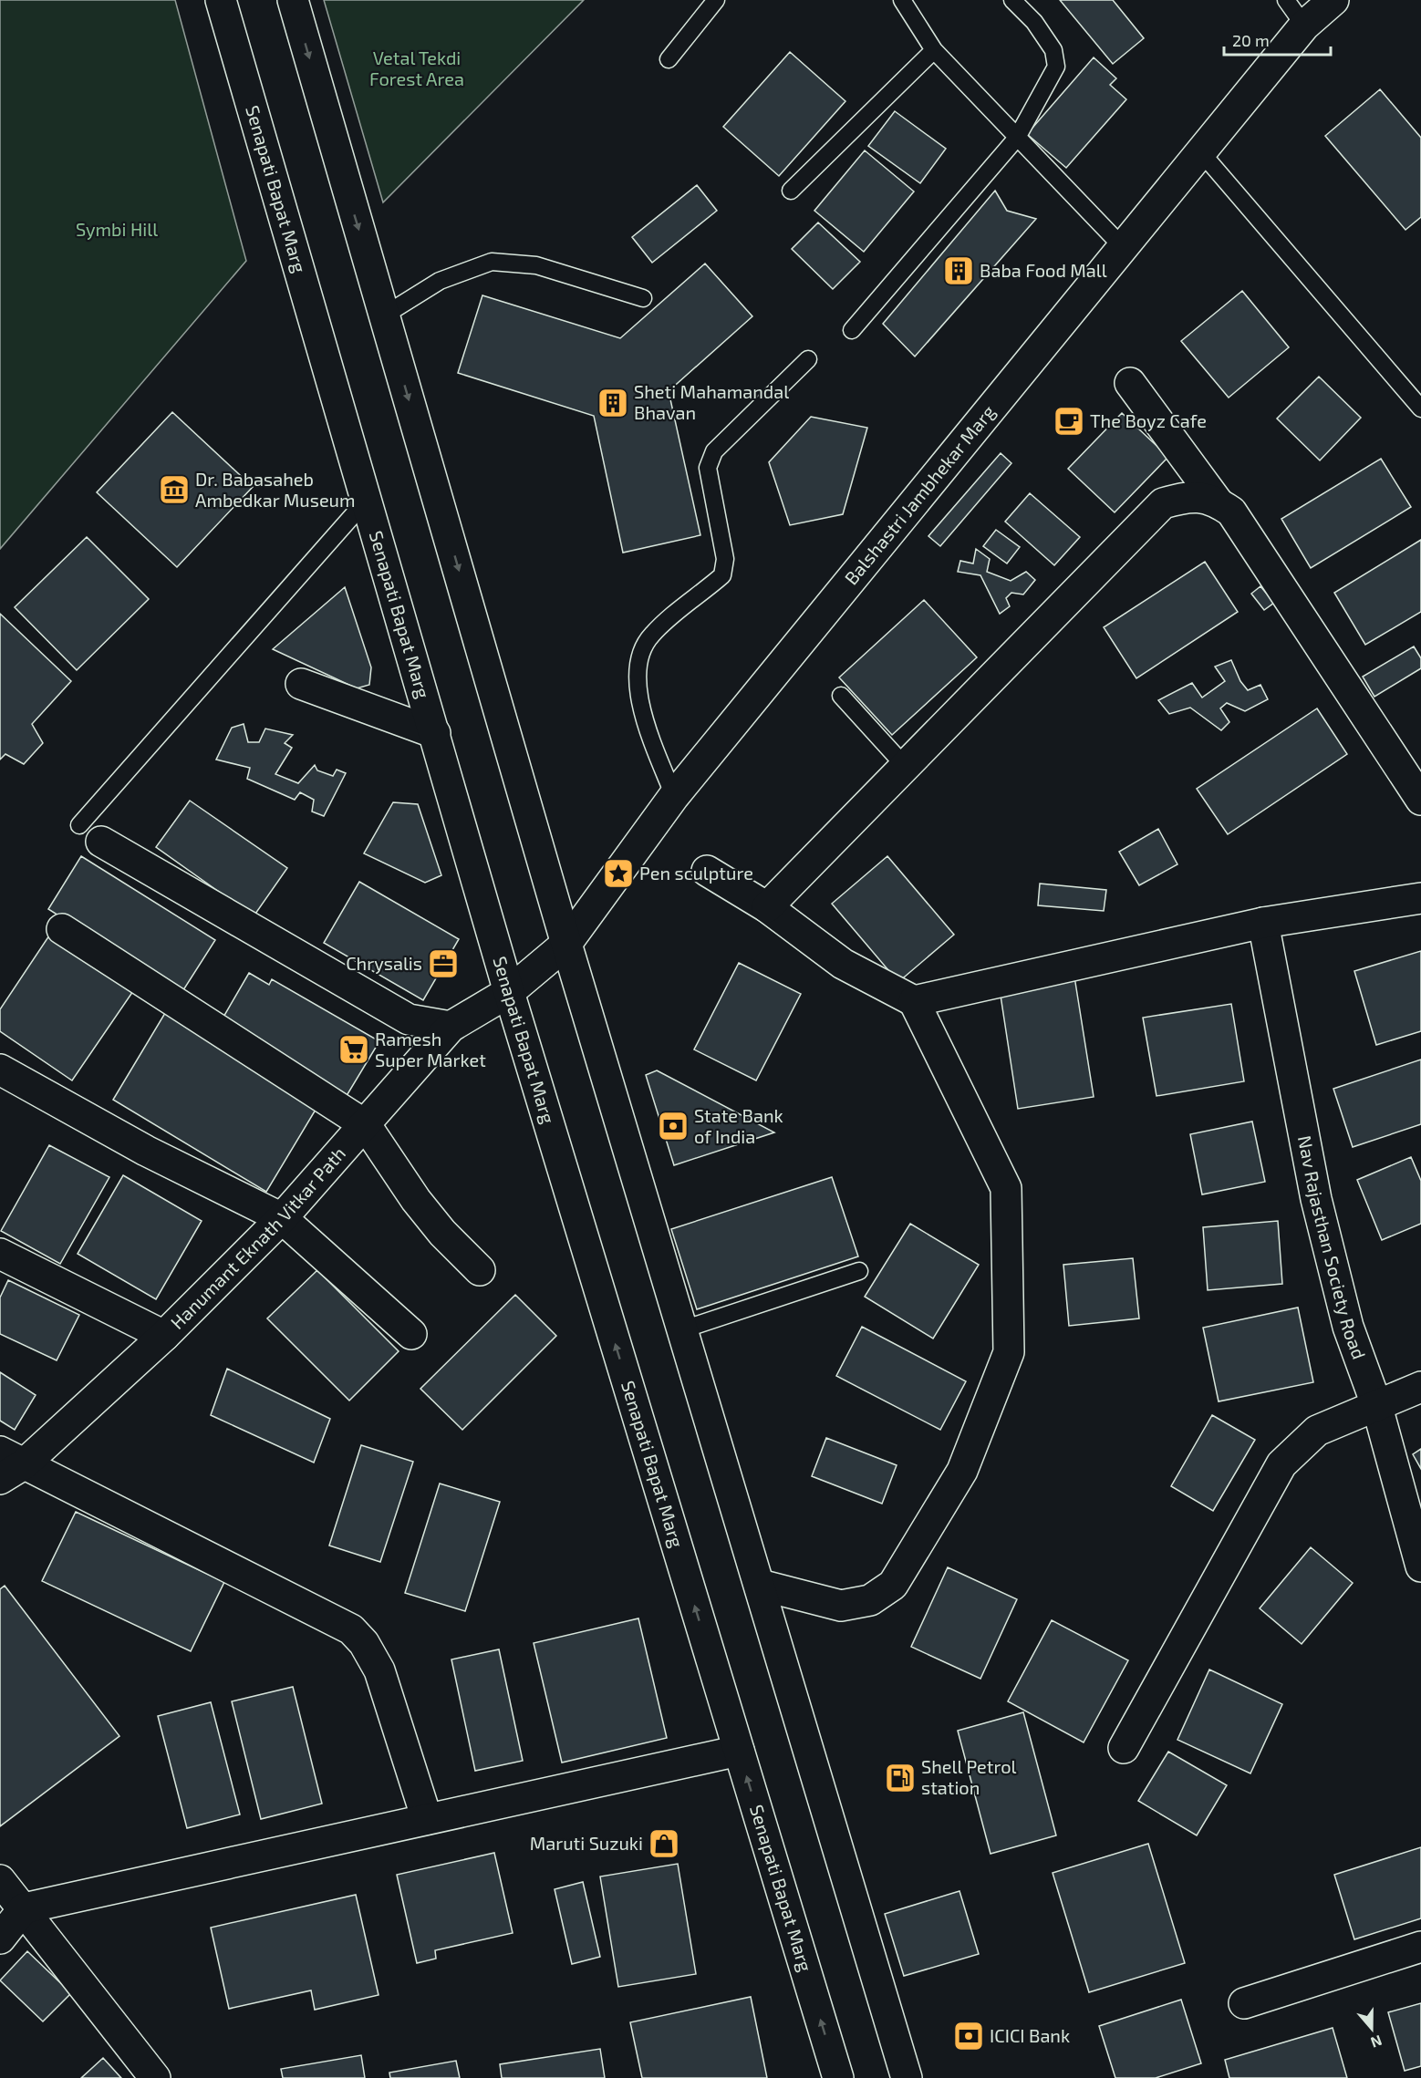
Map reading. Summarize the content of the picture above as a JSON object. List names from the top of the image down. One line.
{"streets":{"street":["Senapati Bapat Marg","Balshastri Jambhekar Marg","Hanumant Eknath Vitkar Path","Nav Rajasthan Society Road"]},"crossings":[["Senapati Bapat Marg","Balshastri Jambhekar Marg"],["Senapati Bapat Marg","Hanumant Eknath Vitkar Path"],["Balshastri Jambhekar Marg","Hanumant Eknath Vitkar Path"]],"parks":["Vetal Tekdi Forest Area","Symbi Hill"],"places":{"building":["Baba Food Mall","Sheti Mahamandal Bhavan"],"cafe":["The Boyz Cafe"],"museum":["Dr. Babasaheb Ambedkar Museum"],"place":["Pen sculpture"],"office":["Chrysalis"],"supermarket":["Ramesh Super Market"],"bank":["State Bank of India","ICICI Bank"],"fuel station":["Shell Petrol station"],"shop":["Maruti Suzuki"]},"scale_bar":"20 m","north":"bottom"}
